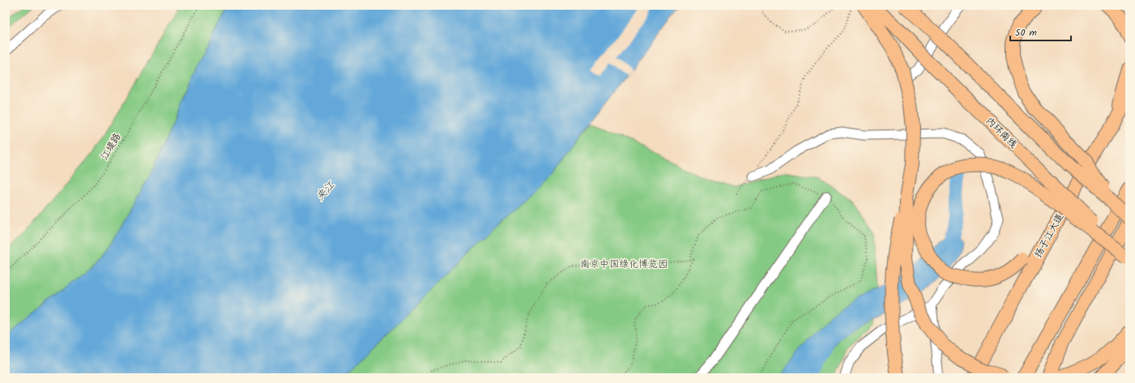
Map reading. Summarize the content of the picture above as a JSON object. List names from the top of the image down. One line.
{"streets":{"highway":["内环南线","扬子江大道"],"path":["江堤路"]},"water":["夹江"],"parks":["南京中国绿化博览园"],"scale_bar":"50 m"}
